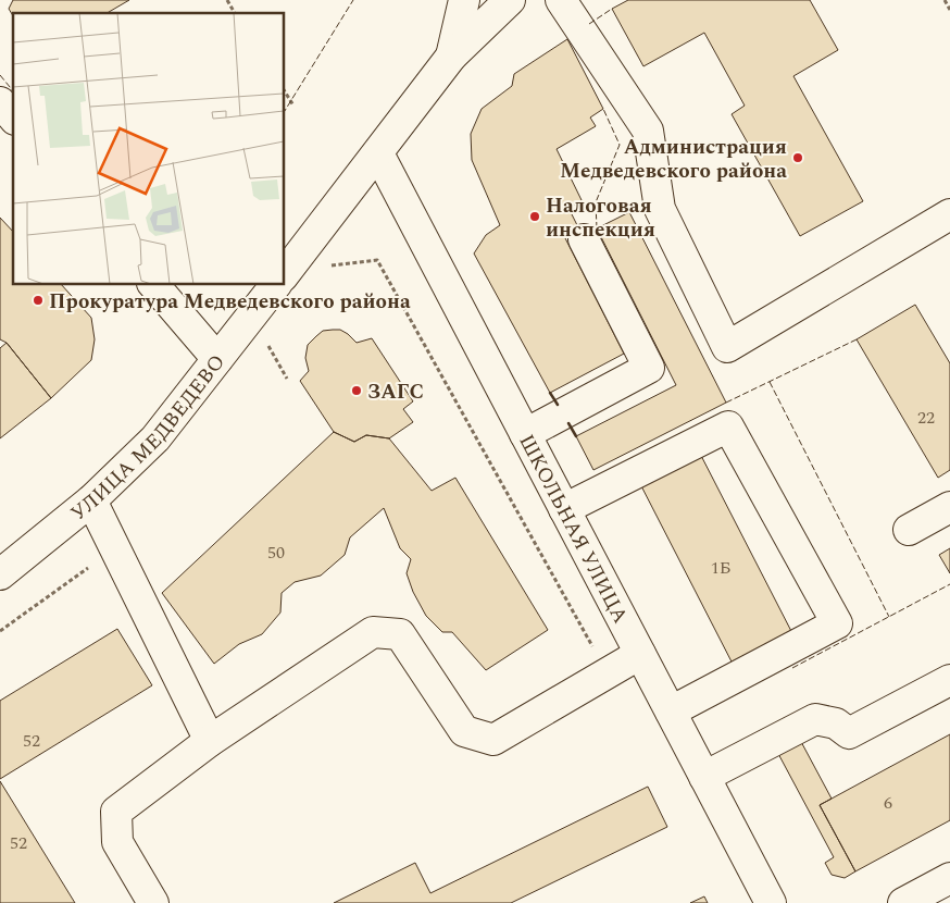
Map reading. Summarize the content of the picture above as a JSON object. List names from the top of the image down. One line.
{"streets":{"street":["УЛИЦА МЕДВЕДЕВО","ШКОЛЬНАЯ УЛИЦА"]},"places":["Администрация Медведевского района","Налоговая инспекция","Прокуратура Медведевского района","ЗАГС"],"house_numbers":["22","50","1Б","52","6","52"]}
